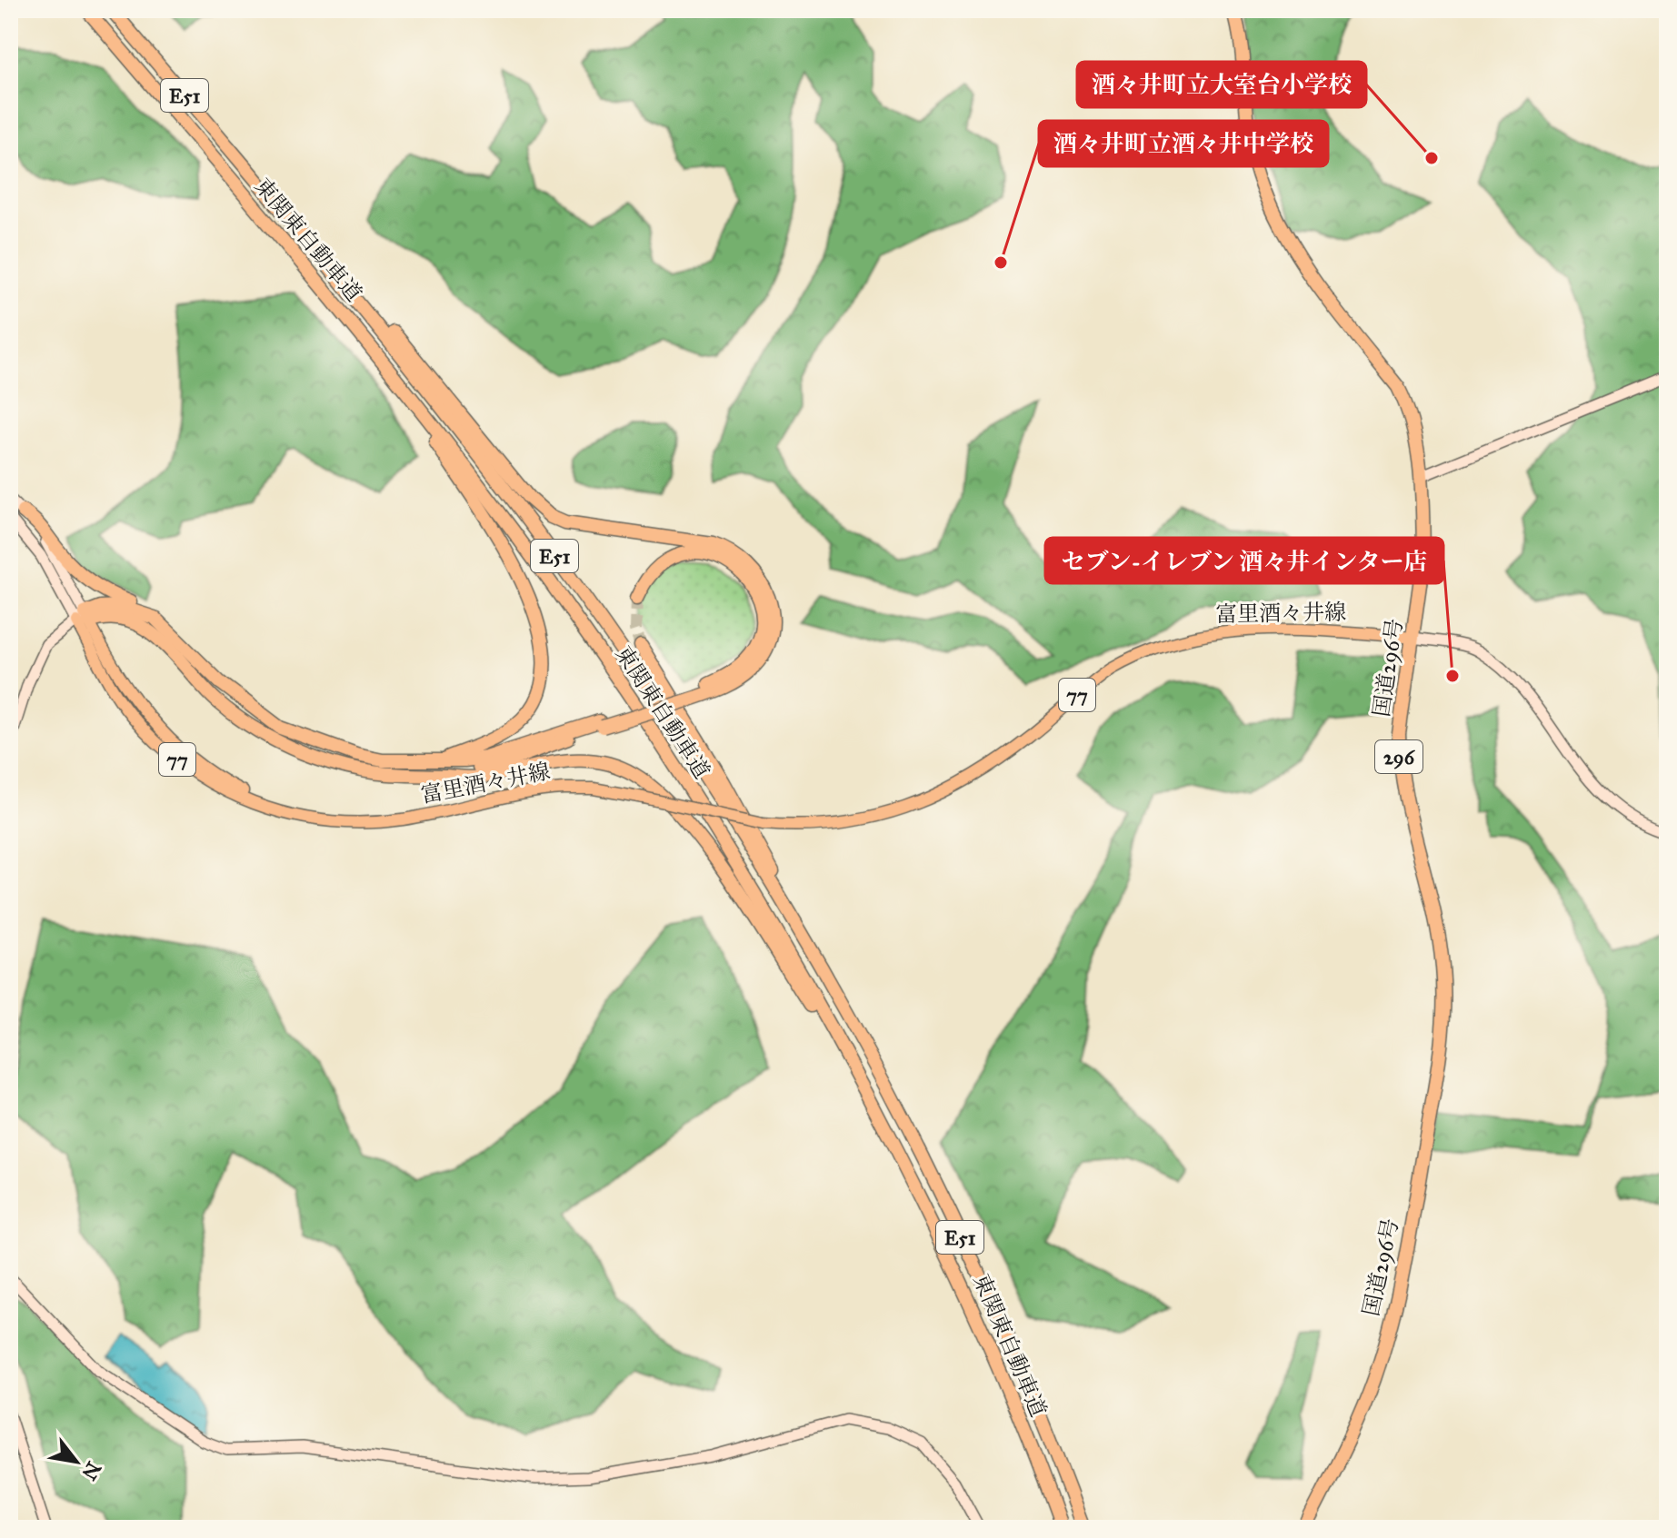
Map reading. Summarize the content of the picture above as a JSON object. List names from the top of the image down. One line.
{"streets":{"highway":["E51","東関東自動車道","国道296号","296"],"main road":["富里酒々井線","77"]},"crossings":[["富里酒々井線","国道296号"]],"places":["酒々井町立大室台小学校","酒々井町立酒々井中学校","セブン-イレブン 酒々井インター店"],"north":"bottom right"}
